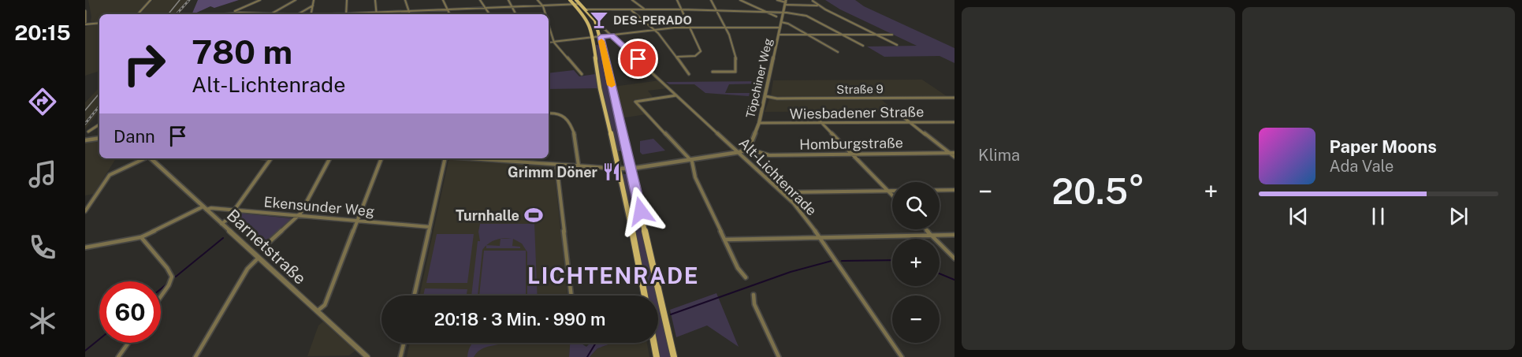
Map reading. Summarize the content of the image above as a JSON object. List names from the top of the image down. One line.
{"streets":{"street":["Töpchiner Weg","Straße 9","Wiesbadener Straße","Homburgstraße","Alt-Lichtenrade","Ekensunder Weg","Barnetstraße"]},"crossings":[["Töpchiner Weg","Straße 9"],["Töpchiner Weg","Wiesbadener Straße"],["Töpchiner Weg","Homburgstraße"],["Ekensunder Weg","Barnetstraße"]],"districts":["LICHTENRADE"],"places":{"bar":["DES-PERADO"],"restaurant":["Grimm Döner"],"sports":["Turnhalle"]},"page":{"tabs":"20:15","tile":"Klima","turn":["780 m","Alt-Lichtenrade"],"then":"Dann","song":["Paper Moons","Ada Vale"],"heat":["−","20.5°","+"],"map_buttons":["+","−"],"limit":"60","trip":"20:18 · 3 Min. · 990 m"}}
